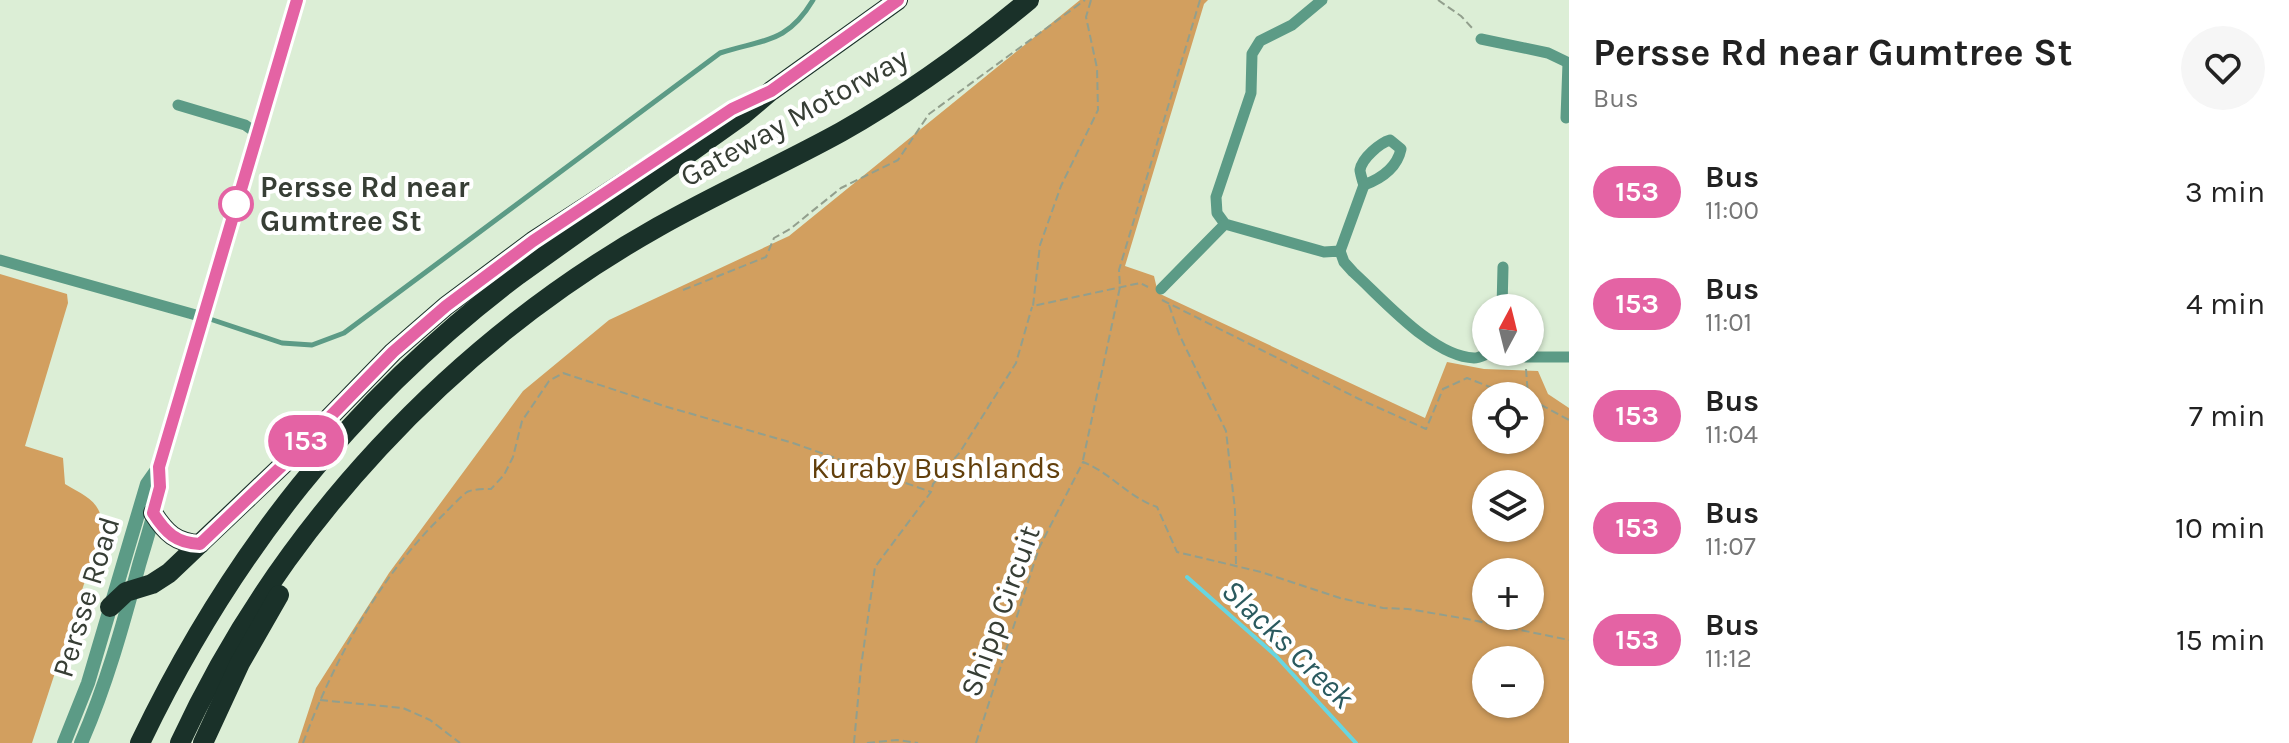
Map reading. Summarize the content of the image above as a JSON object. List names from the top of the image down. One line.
{"streets":{"highway":["Gateway Motorway"],"street":["Persse Road"],"path":["Shipp Circuit"]},"water":["Slacks Creek"],"parks":["Kuraby Bushlands"],"places":["Persse Rd near Gumtree St"],"lines":["bus line 153"],"north":"top","page":{"on_map":"153","heading":["Persse Rd near Gumtree St","Bus"],"list":[{"mark":"153","name":"Bus","note":"11:00","value":"3 min"},{"mark":"153","name":"Bus","note":"11:01","value":"4 min"},{"mark":"153","name":"Bus","note":"11:04","value":"7 min"},{"mark":"153","name":"Bus","note":"11:07","value":"10 min"},{"mark":"153","name":"Bus","note":"11:12","value":"15 min"}],"map_buttons":["+","−"]}}
